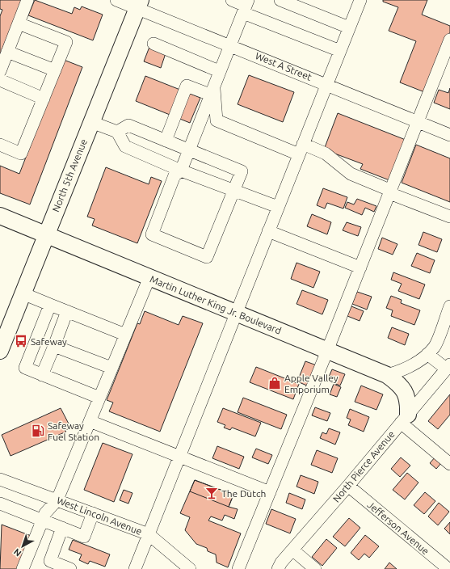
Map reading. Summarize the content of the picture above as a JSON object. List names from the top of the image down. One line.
{"streets":{"main road":["North 5th Avenue","Martin Luther King Jr. Boulevard"],"street":["West A Street","North Pierce Avenue","West Lincoln Avenue","Jefferson Avenue"]},"crossings":[["West A Street","North 5th Avenue"],["North 5th Avenue","Martin Luther King Jr. Boulevard"],["Martin Luther King Jr. Boulevard","North Pierce Avenue"],["North Pierce Avenue","Jefferson Avenue"]],"places":{"bus stop":["Safeway"],"shop":["Apple Valley Emporium"],"fuel station":["Safeway Fuel Station"],"bar":["The Dutch"]},"north":"bottom left"}
